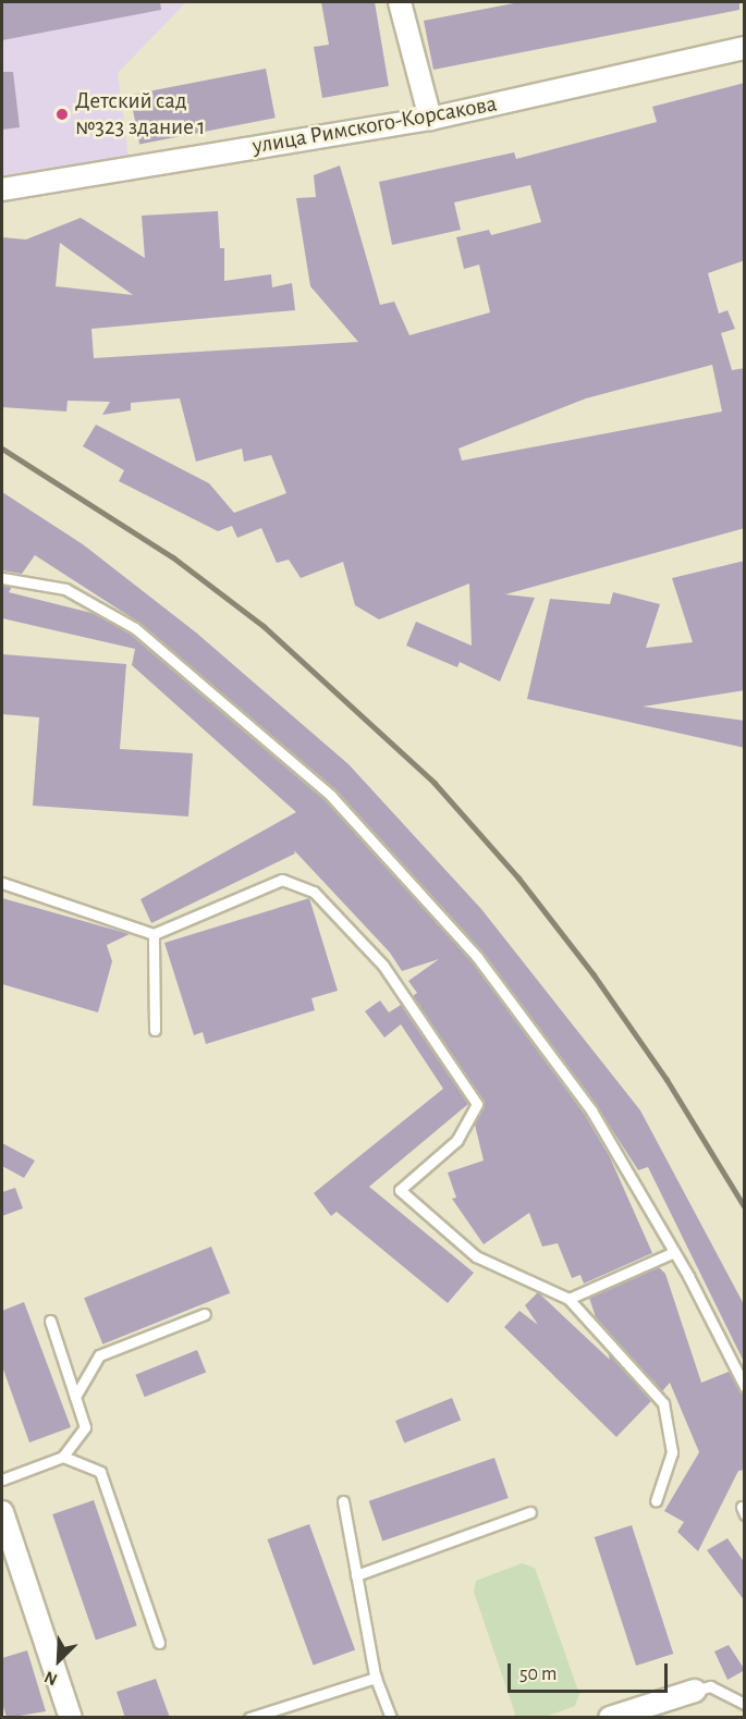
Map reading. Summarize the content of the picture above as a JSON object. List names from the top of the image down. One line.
{"streets":{"street":["улица Римского-Корсакова"]},"places":["Детский сад №323 здание 1"],"scale_bar":"50 m","north":"bottom left"}
